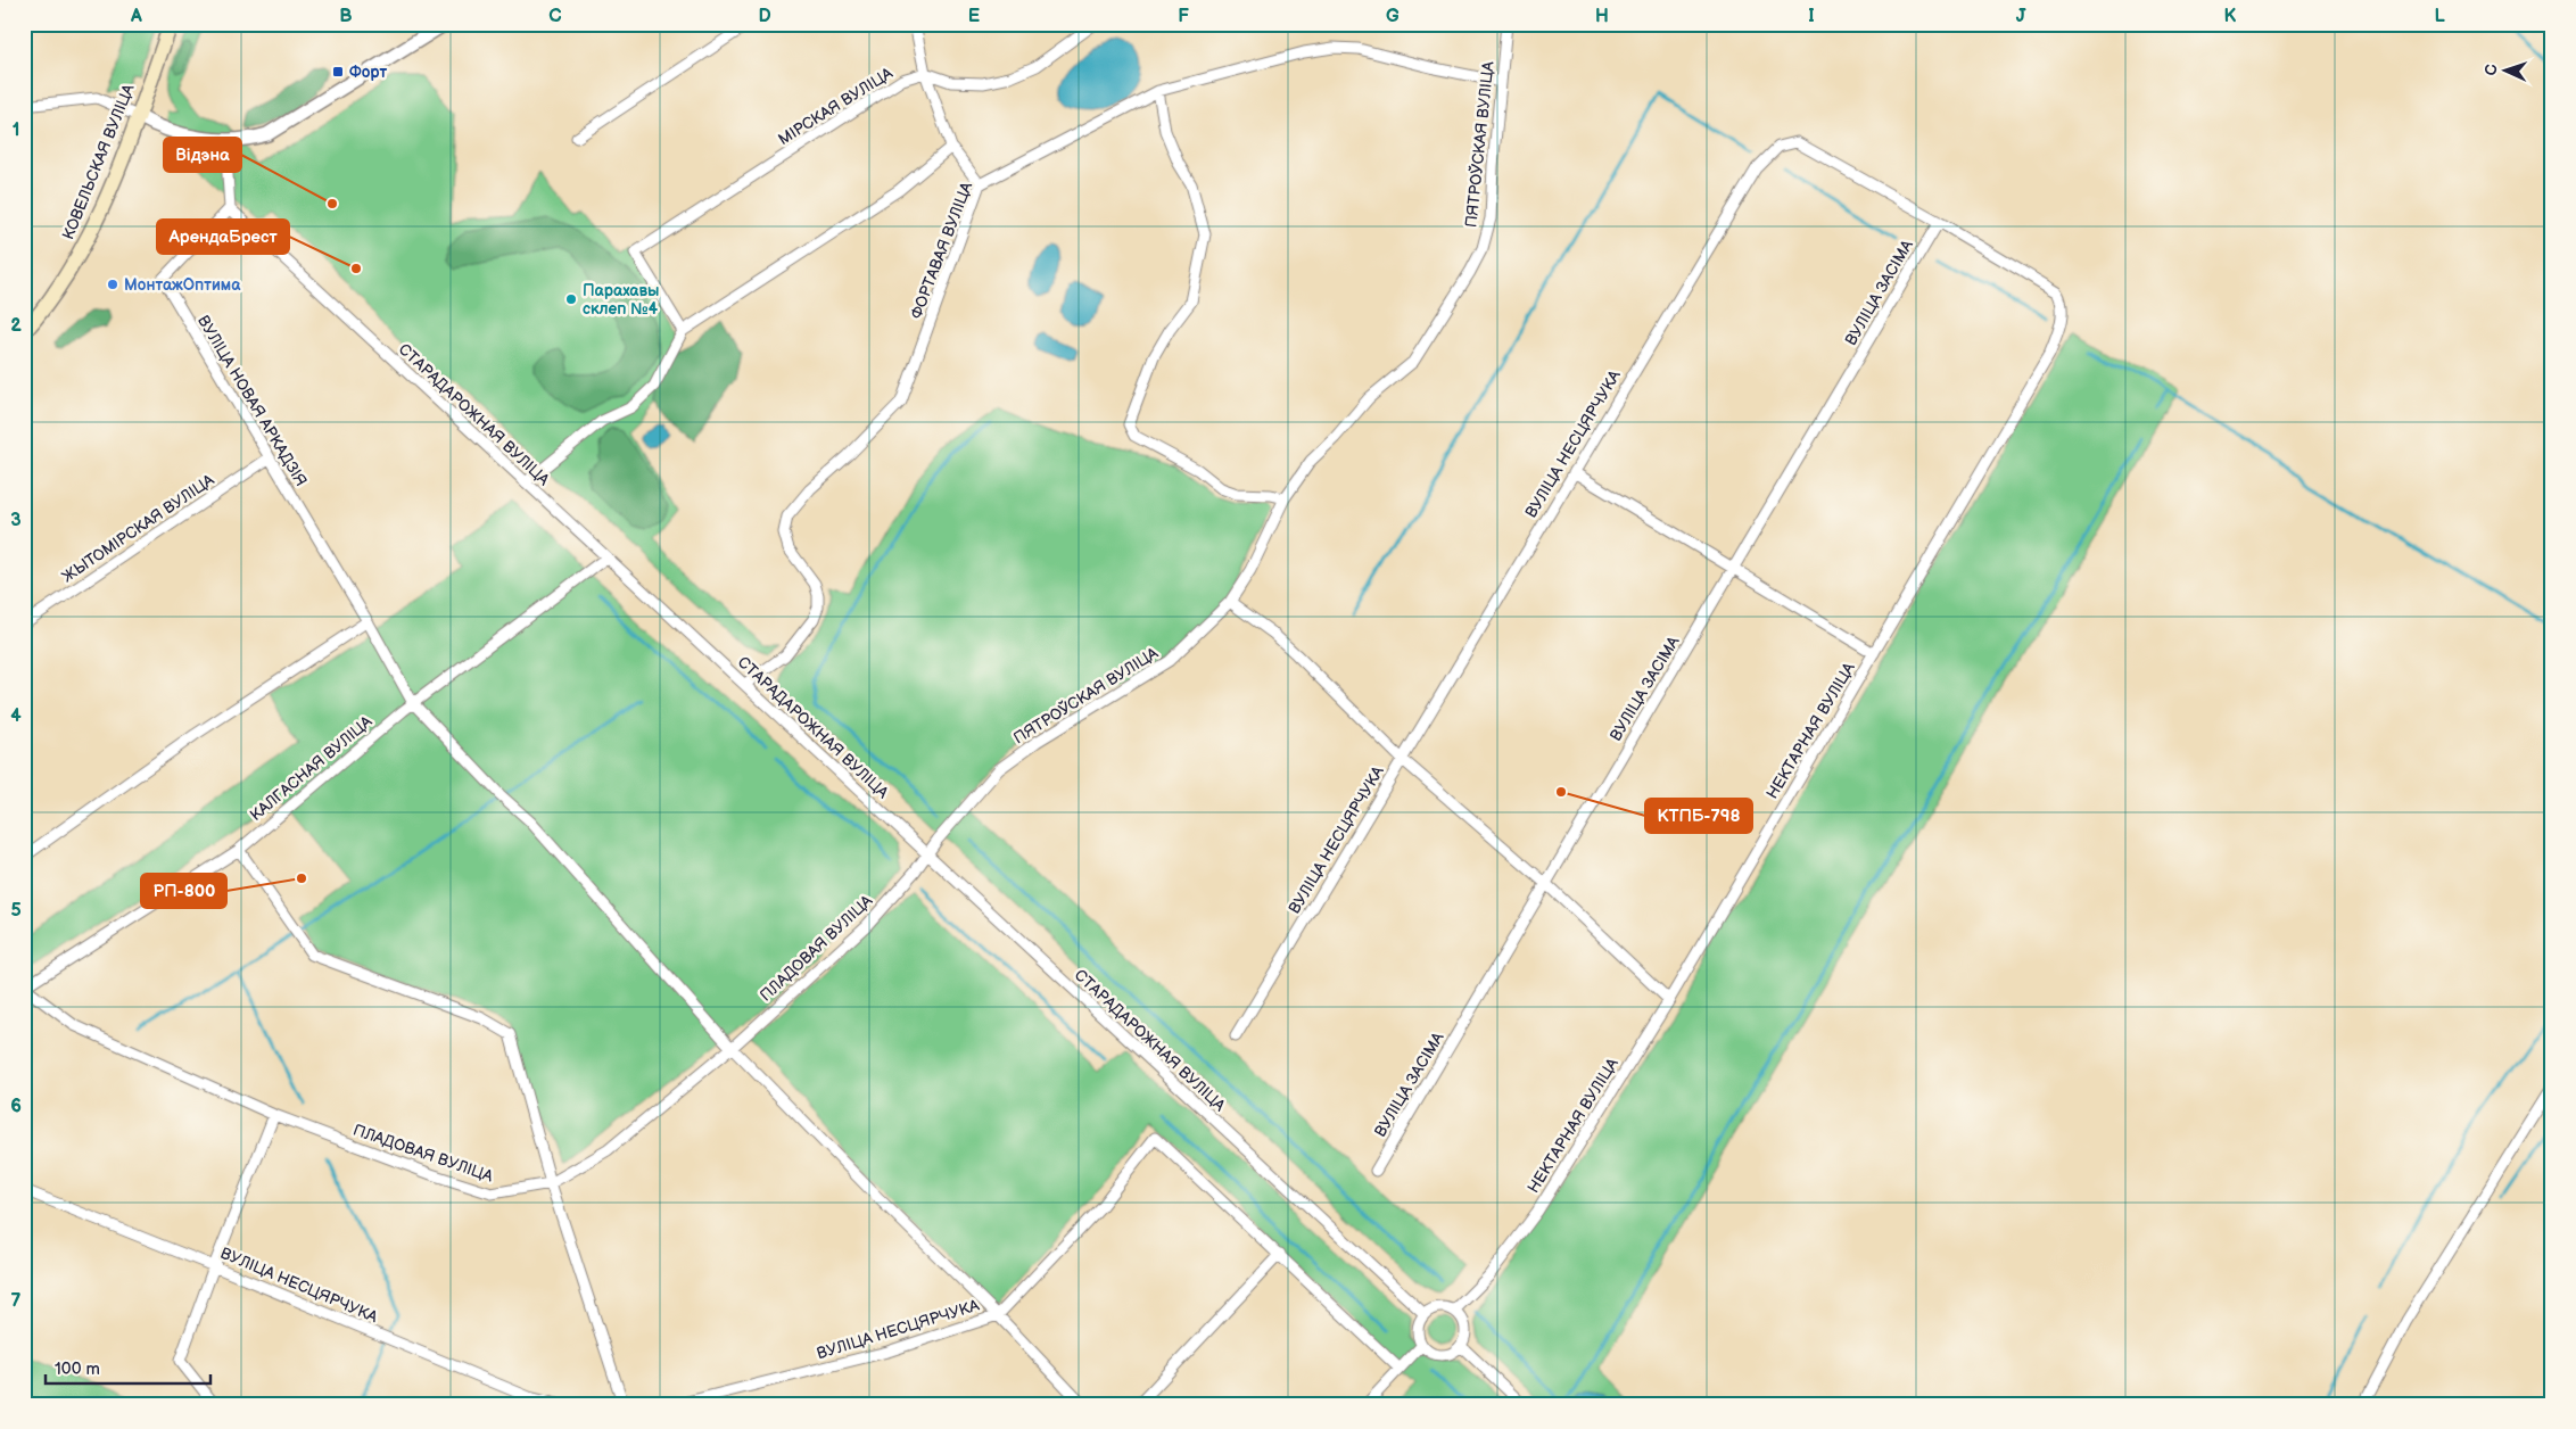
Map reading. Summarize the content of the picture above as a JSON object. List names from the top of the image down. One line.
{"streets":{"main road":["КОВЕЛЬСКАЯ ВУЛІЦА"],"street":["МІРСКАЯ ВУЛІЦА","ПЯТРОЎСКАЯ ВУЛІЦА","ФОРТАВАЯ ВУЛІЦА","ВУЛІЦА ЗАСІМА","ВУЛІЦА НОВАЯ АРКАДЗІЯ","СТАРАДАРОЖНАЯ ВУЛІЦА","ВУЛІЦА НЕСЦЯРЧУКА","ЖЫТОМІРСКАЯ ВУЛІЦА","НЕКТАРНАЯ ВУЛІЦА","КАЛГАСНАЯ ВУЛІЦА","ПЛАДОВАЯ ВУЛІЦА"]},"crossings":[["ПЯТРОЎСКАЯ ВУЛІЦА","ФОРТАВАЯ ВУЛІЦА"],["ПЯТРОЎСКАЯ ВУЛІЦА","СТАРАДАРОЖНАЯ ВУЛІЦА"],["ПЯТРОЎСКАЯ ВУЛІЦА","ПЛАДОВАЯ ВУЛІЦА"],["ФОРТАВАЯ ВУЛІЦА","СТАРАДАРОЖНАЯ ВУЛІЦА"],["ВУЛІЦА ЗАСІМА","ВУЛІЦА НЕСЦЯРЧУКА"],["ВУЛІЦА НОВАЯ АРКАДЗІЯ","СТАРАДАРОЖНАЯ ВУЛІЦА"],["ВУЛІЦА НОВАЯ АРКАДЗІЯ","ВУЛІЦА НЕСЦЯРЧУКА"],["ВУЛІЦА НОВАЯ АРКАДЗІЯ","ЖЫТОМІРСКАЯ ВУЛІЦА"],["ВУЛІЦА НОВАЯ АРКАДЗІЯ","КАЛГАСНАЯ ВУЛІЦА"],["ВУЛІЦА НОВАЯ АРКАДЗІЯ","ПЛАДОВАЯ ВУЛІЦА"],["СТАРАДАРОЖНАЯ ВУЛІЦА","НЕКТАРНАЯ ВУЛІЦА"],["СТАРАДАРОЖНАЯ ВУЛІЦА","КАЛГАСНАЯ ВУЛІЦА"],["СТАРАДАРОЖНАЯ ВУЛІЦА","ПЛАДОВАЯ ВУЛІЦА"],["ВУЛІЦА НЕСЦЯРЧУКА","НЕКТАРНАЯ ВУЛІЦА"],["КАЛГАСНАЯ ВУЛІЦА","ПЛАДОВАЯ ВУЛІЦА"]],"places":{"transit":["Форт"],"other":["Відэна","АрендаБрест","МонтажОптима","Парахавы склеп №4","КТПБ-798","РП-800"]},"scale_bar":"100 m","north":"left","grid":{"columns":["A","B","C","D","E","F","G","H","I","J","K","L"],"rows":["1","2","3","4","5","6","7"]}}
